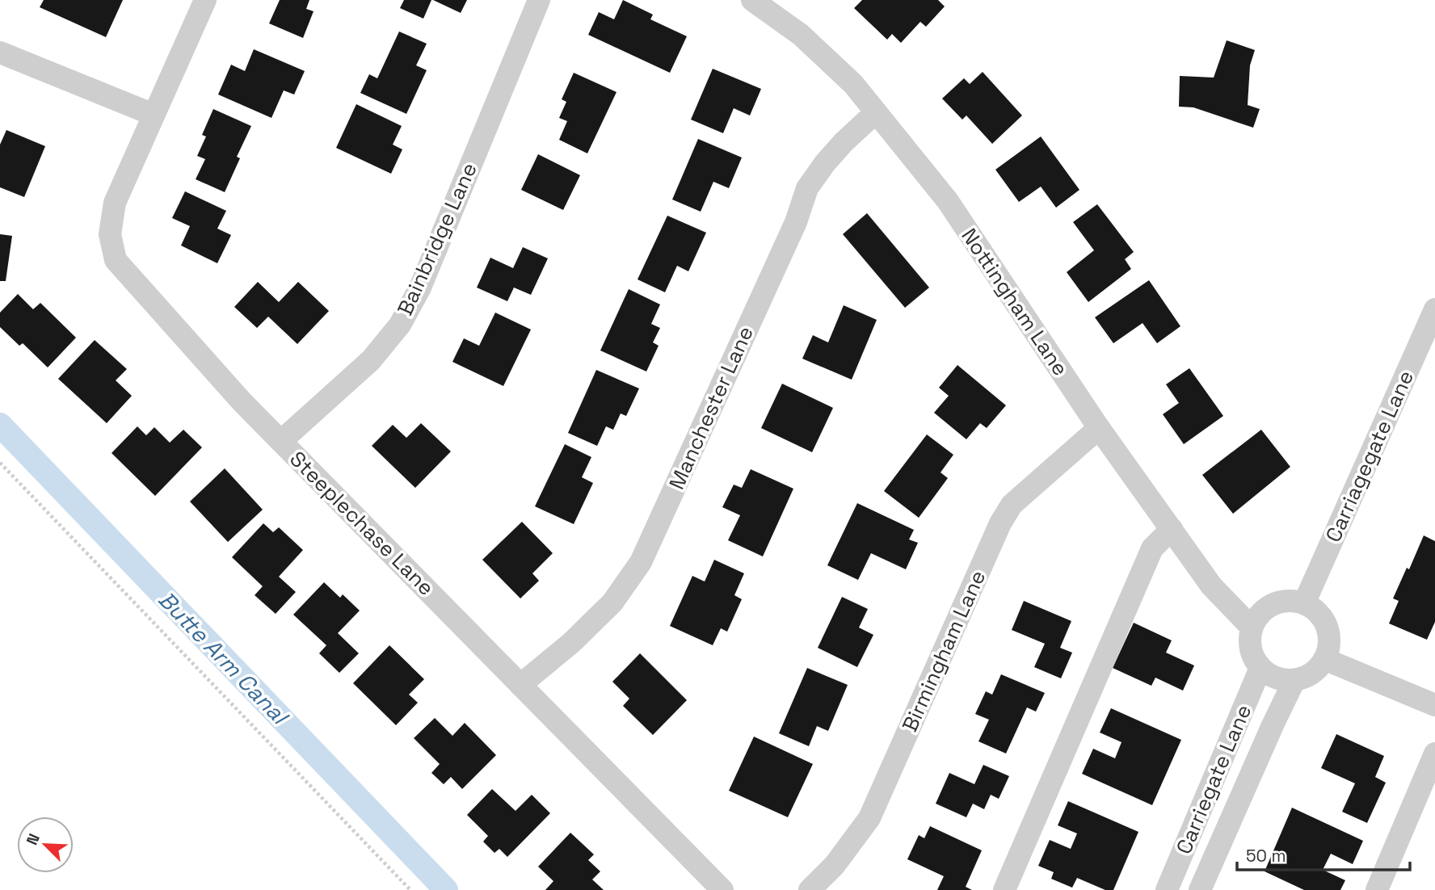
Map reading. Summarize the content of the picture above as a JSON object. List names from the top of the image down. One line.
{"streets":{"street":["Bainbridge Lane","Nottingham Lane","Manchester Lane","Carriagegate Lane","Steeplechase Lane","Birmingham Lane","Carriegate Lane"]},"crossings":[["Bainbridge Lane","Steeplechase Lane"],["Nottingham Lane","Manchester Lane"],["Nottingham Lane","Carriagegate Lane"],["Nottingham Lane","Birmingham Lane"],["Nottingham Lane","Carriegate Lane"],["Manchester Lane","Steeplechase Lane"],["Carriagegate Lane","Carriegate Lane"]],"water":["Butte Arm Canal"],"scale_bar":"50 m","north":"top left"}
